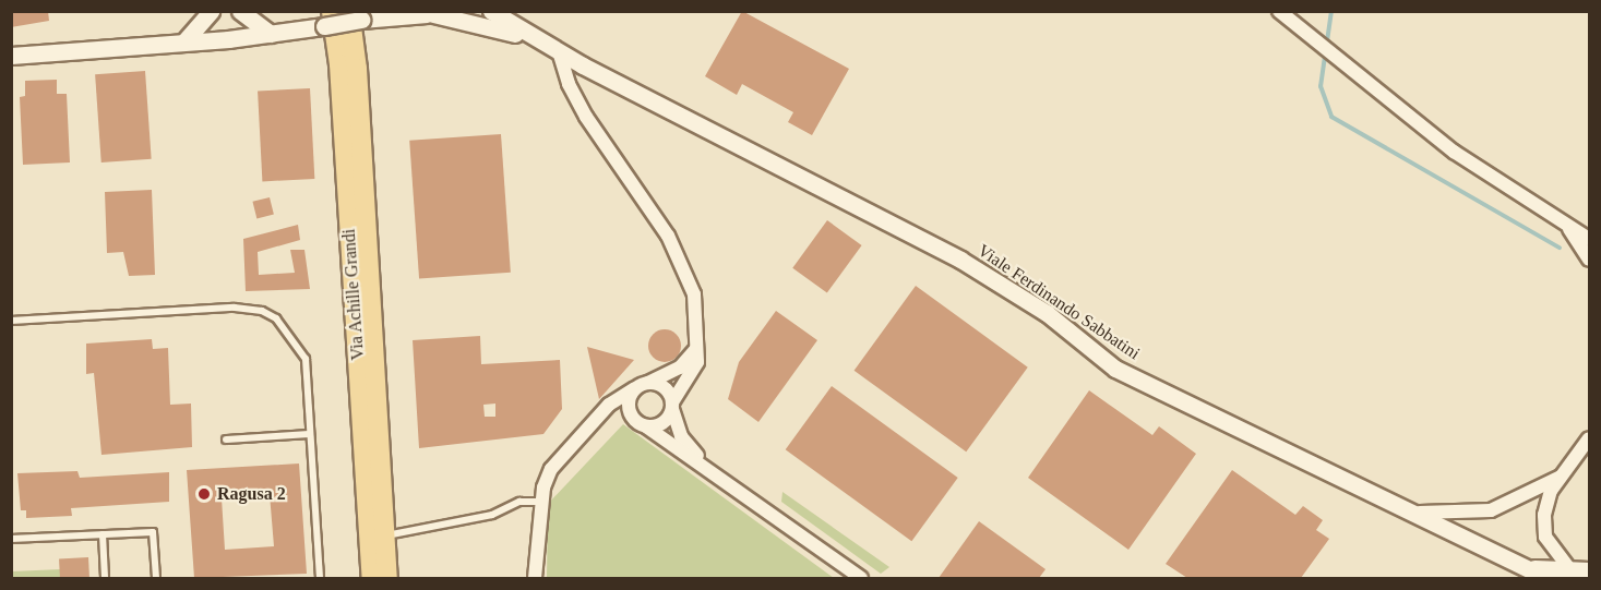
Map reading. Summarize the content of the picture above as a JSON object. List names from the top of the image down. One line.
{"streets":{"main road":["Via Achille Grandi"],"street":["Viale Ferdinando Sabbatini"]},"places":["Ragusa 2"]}
